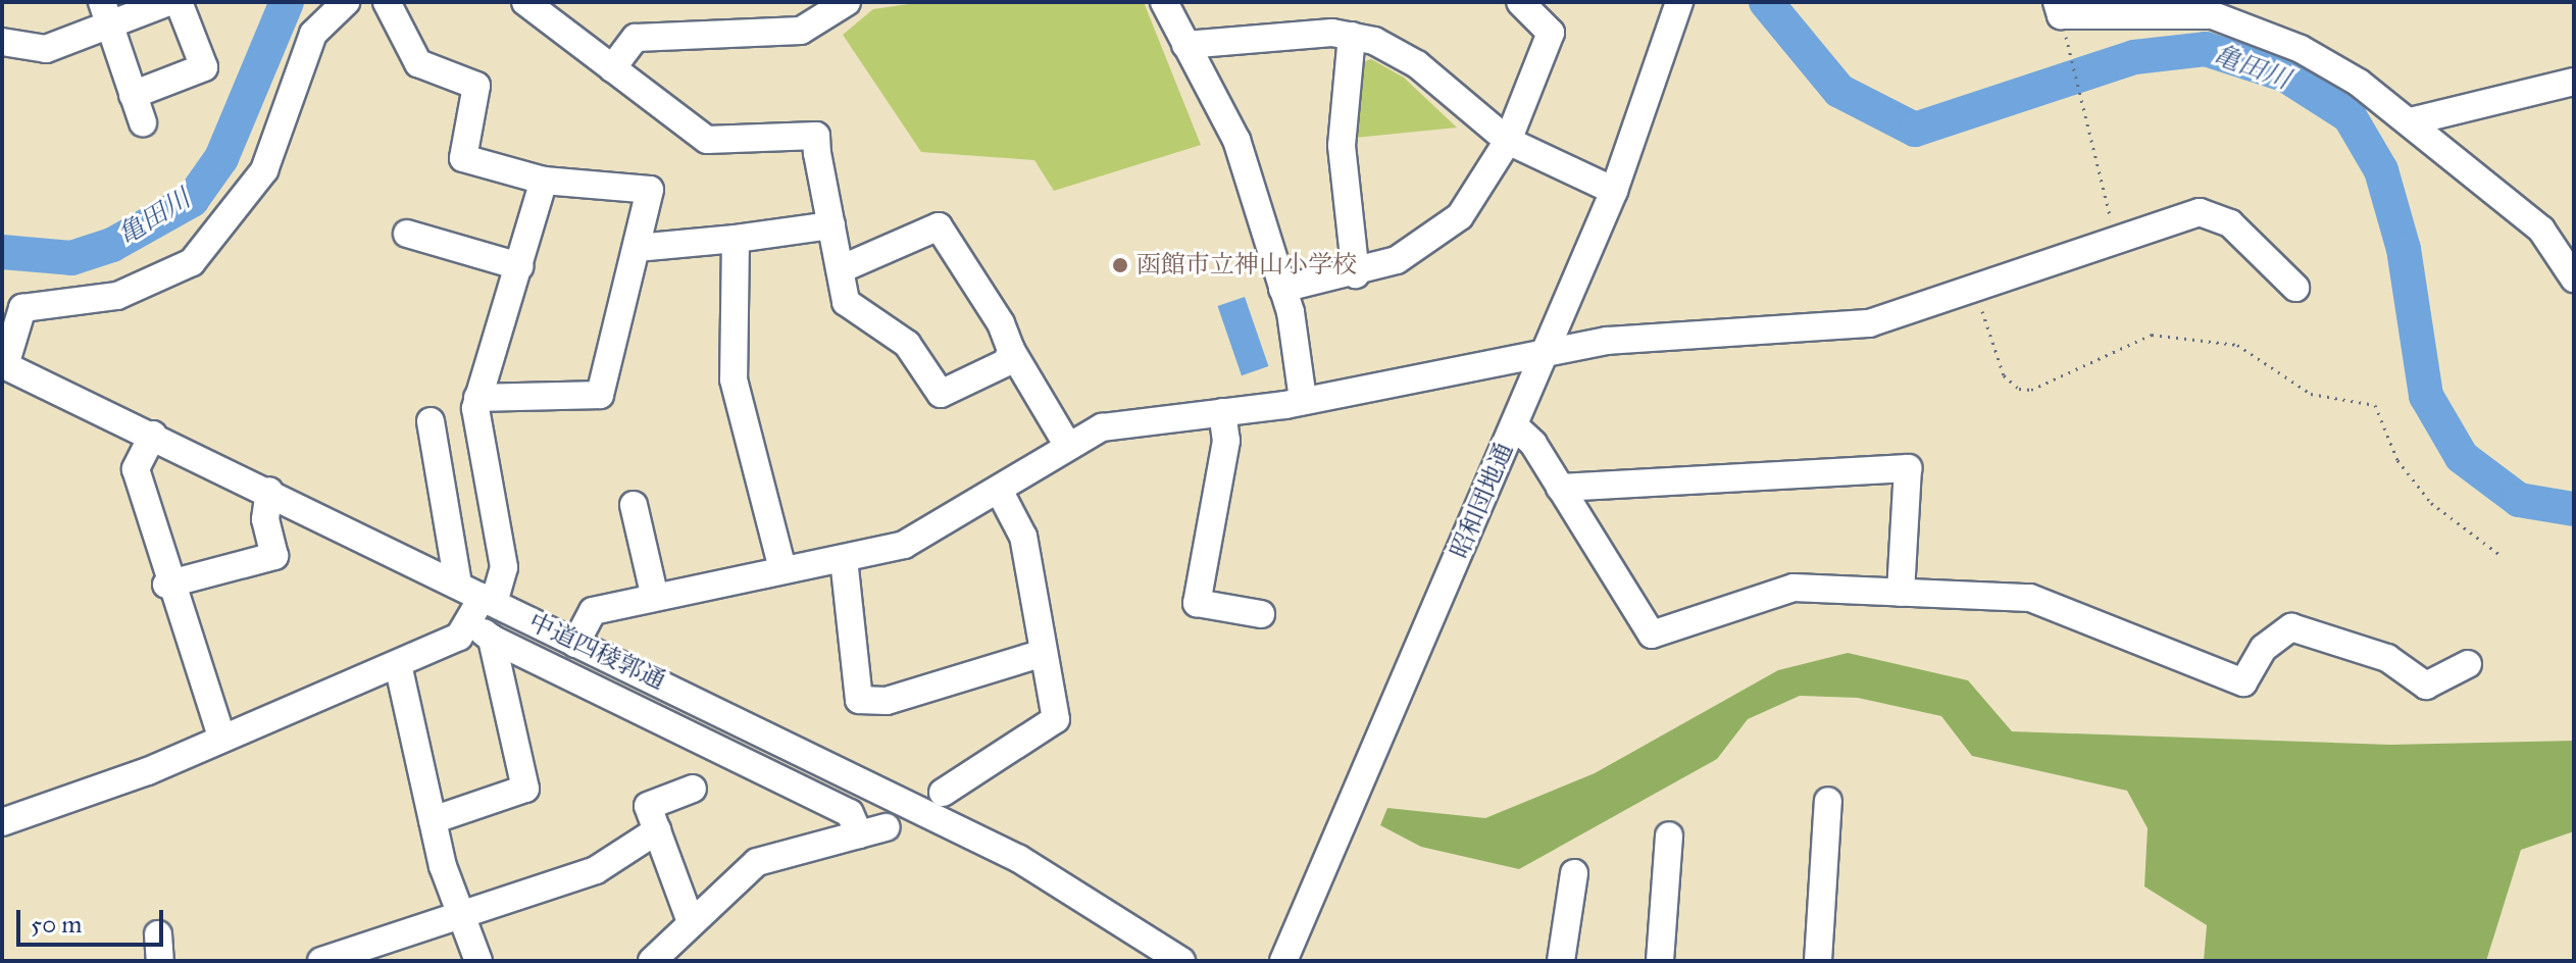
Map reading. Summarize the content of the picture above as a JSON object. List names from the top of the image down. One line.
{"streets":{"street":["昭和団地通","中道四稜郭通"]},"water":["亀田川"],"places":["函館市立神山小学校"],"scale_bar":"50 m"}
